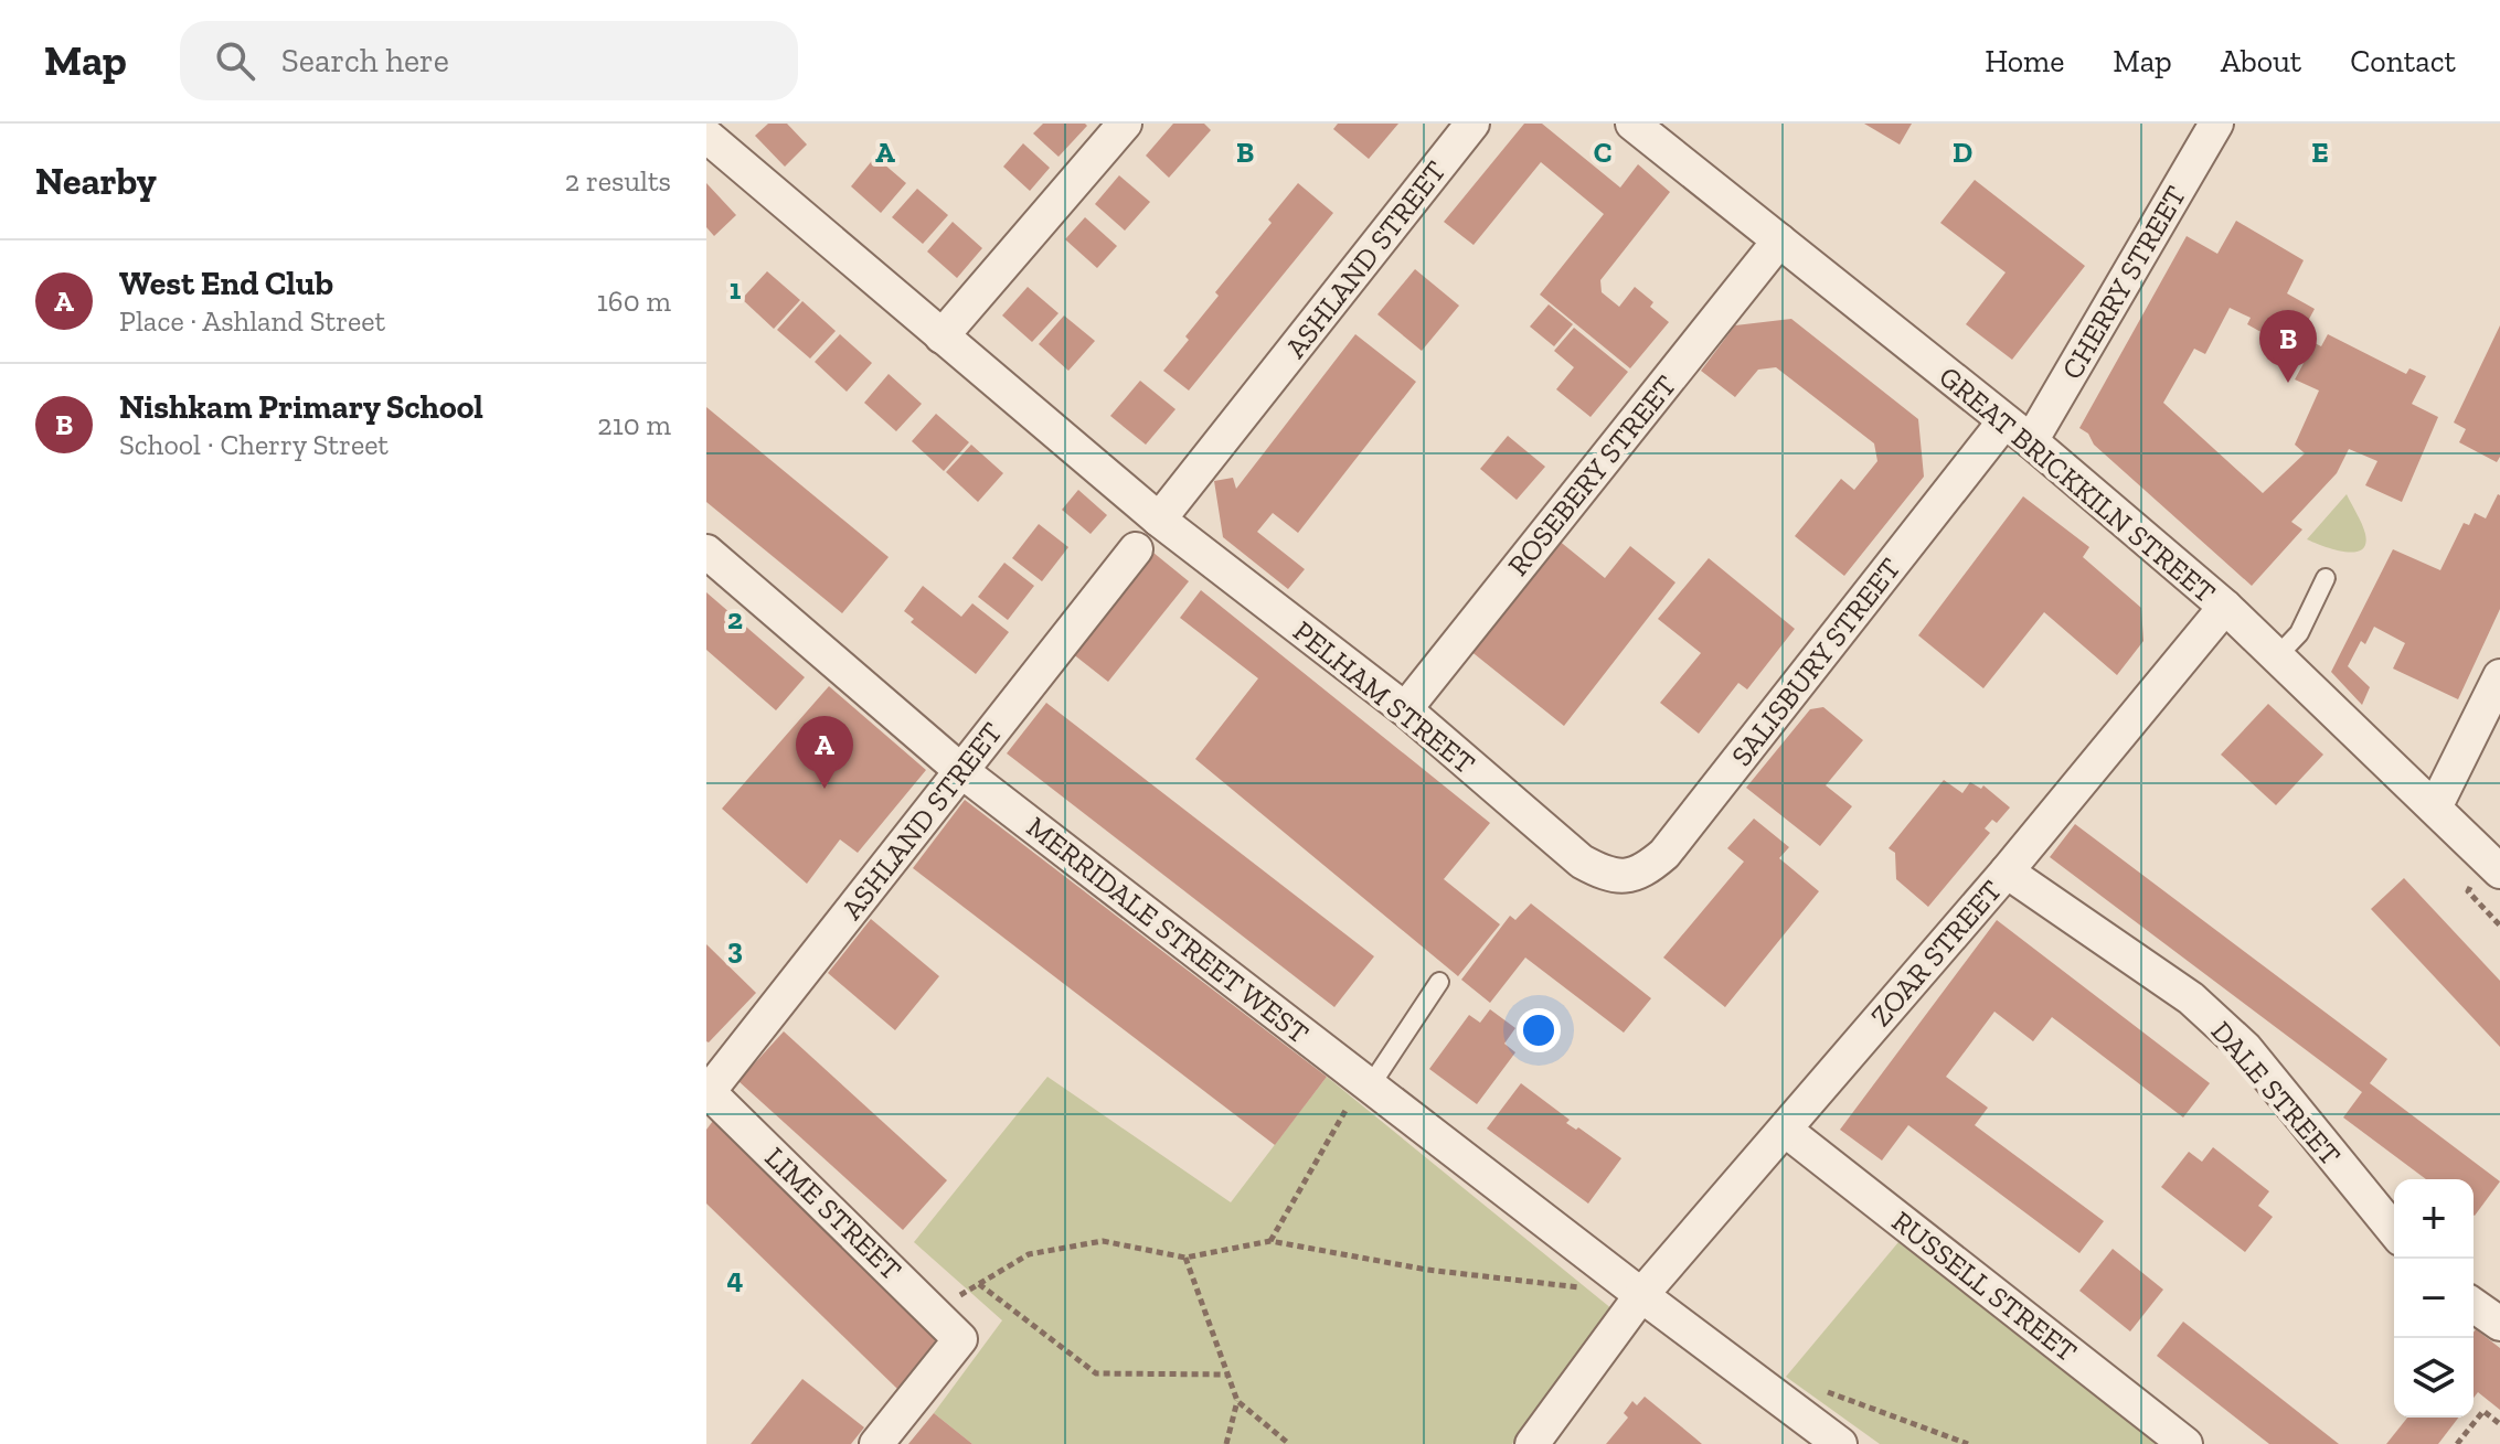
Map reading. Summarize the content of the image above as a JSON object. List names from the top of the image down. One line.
{"streets":{"street":["ASHLAND STREET","CHERRY STREET","ROSEBERY STREET","GREAT BRICKKILN STREET","SALISBURY STREET","PELHAM STREET","MERRIDALE STREET WEST","ZOAR STREET","DALE STREET","LIME STREET","RUSSELL STREET"]},"crossings":[["ASHLAND STREET","PELHAM STREET"],["ASHLAND STREET","MERRIDALE STREET WEST"],["ASHLAND STREET","LIME STREET"],["CHERRY STREET","GREAT BRICKKILN STREET"],["ROSEBERY STREET","GREAT BRICKKILN STREET"],["ROSEBERY STREET","PELHAM STREET"],["GREAT BRICKKILN STREET","SALISBURY STREET"],["GREAT BRICKKILN STREET","ZOAR STREET"],["SALISBURY STREET","PELHAM STREET"],["MERRIDALE STREET WEST","ZOAR STREET"],["ZOAR STREET","DALE STREET"],["ZOAR STREET","RUSSELL STREET"]],"page":{"header":"Map","search":"Search here","nav":["Home","Map","About","Contact"],"heading":["Nearby","2 results"],"list":[{"mark":"A","name":"West End Club","note":"Place · Ashland Street","value":"160 m"},{"mark":"B","name":"Nishkam Primary School","note":"School · Cherry Street","value":"210 m"}],"pins":["B","A"],"map_buttons":["+","−"]},"grid":{"columns":["A","B","C","D","E"],"rows":["1","2","3","4"]}}
